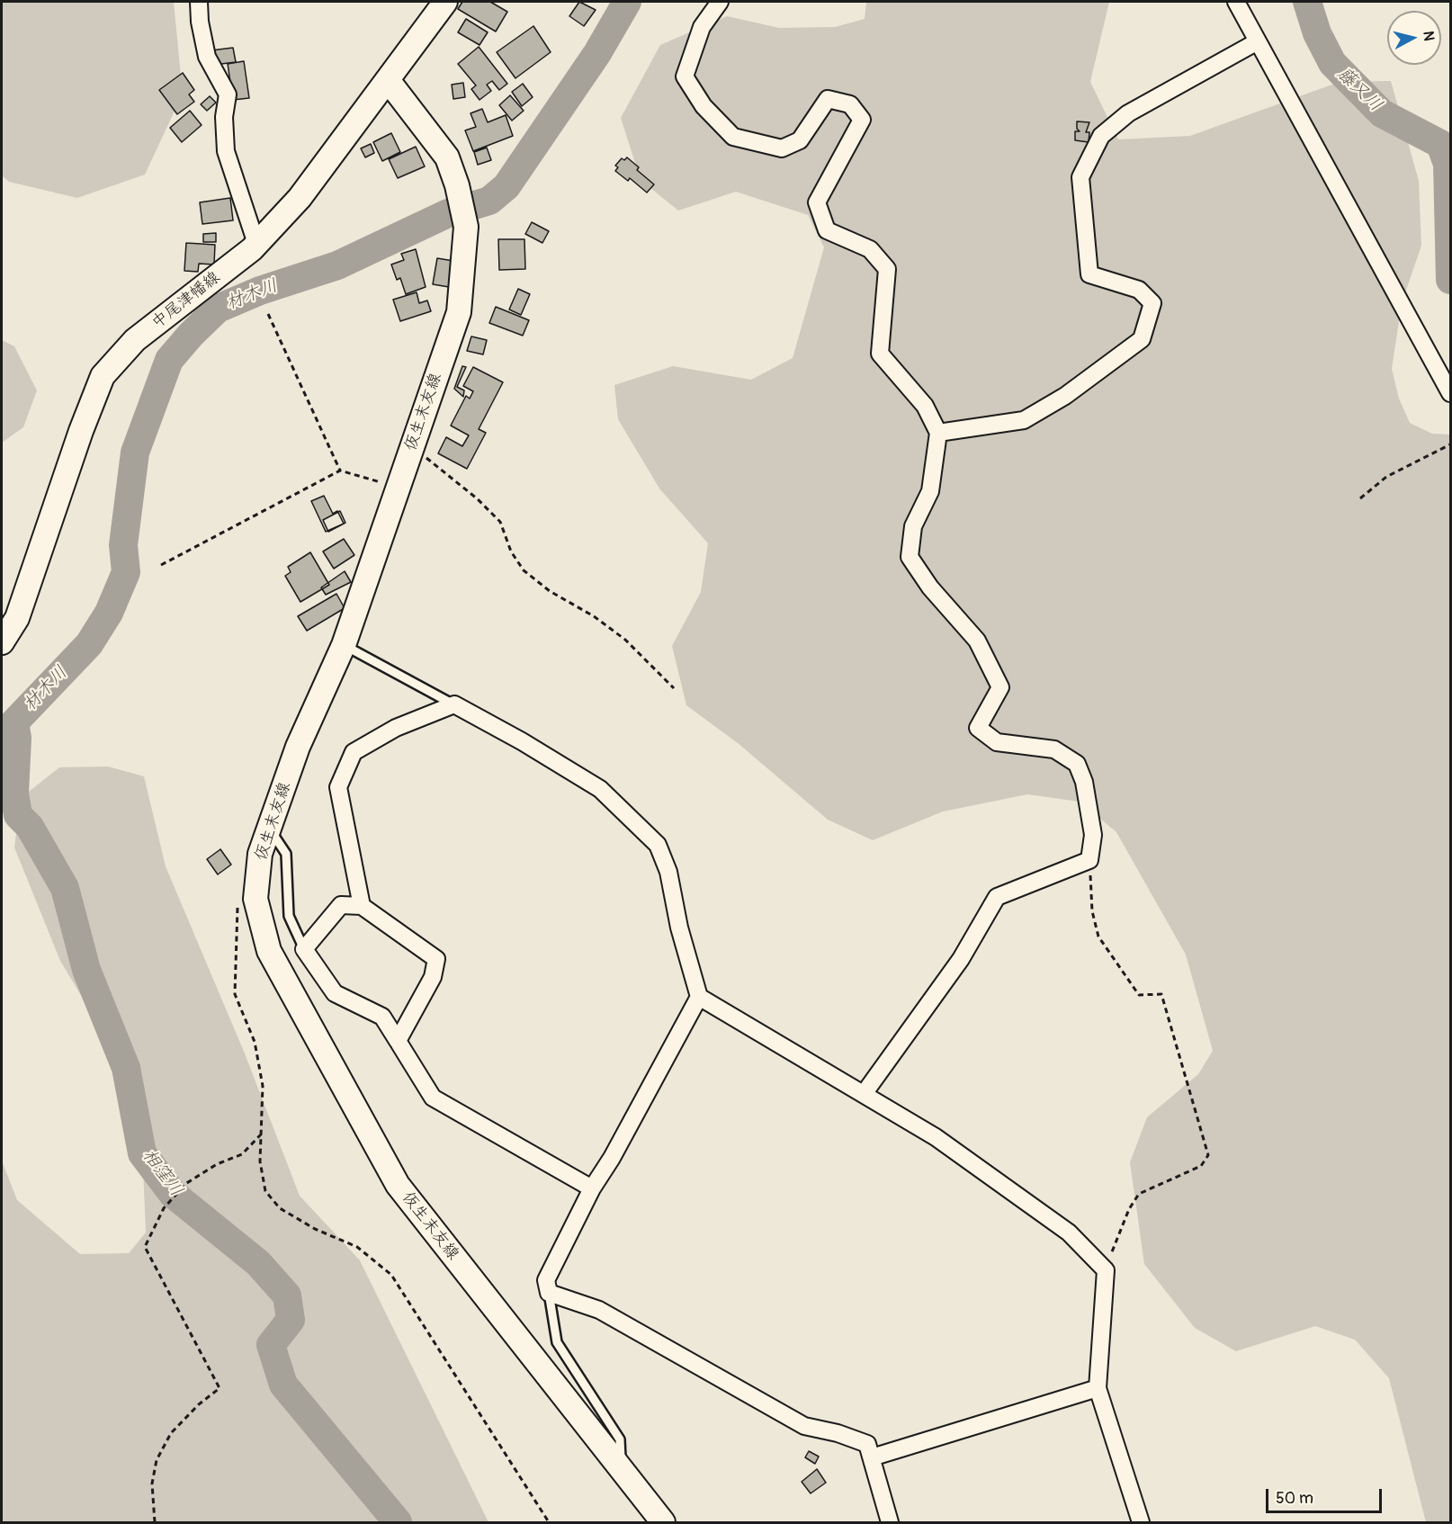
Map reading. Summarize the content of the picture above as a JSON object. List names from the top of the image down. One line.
{"streets":{"main road":["中尾津幡線","仮生末友線"]},"crossings":[["中尾津幡線","仮生末友線"]],"water":["藤又川","材木川","相窪川"],"scale_bar":"50 m","north":"right"}
